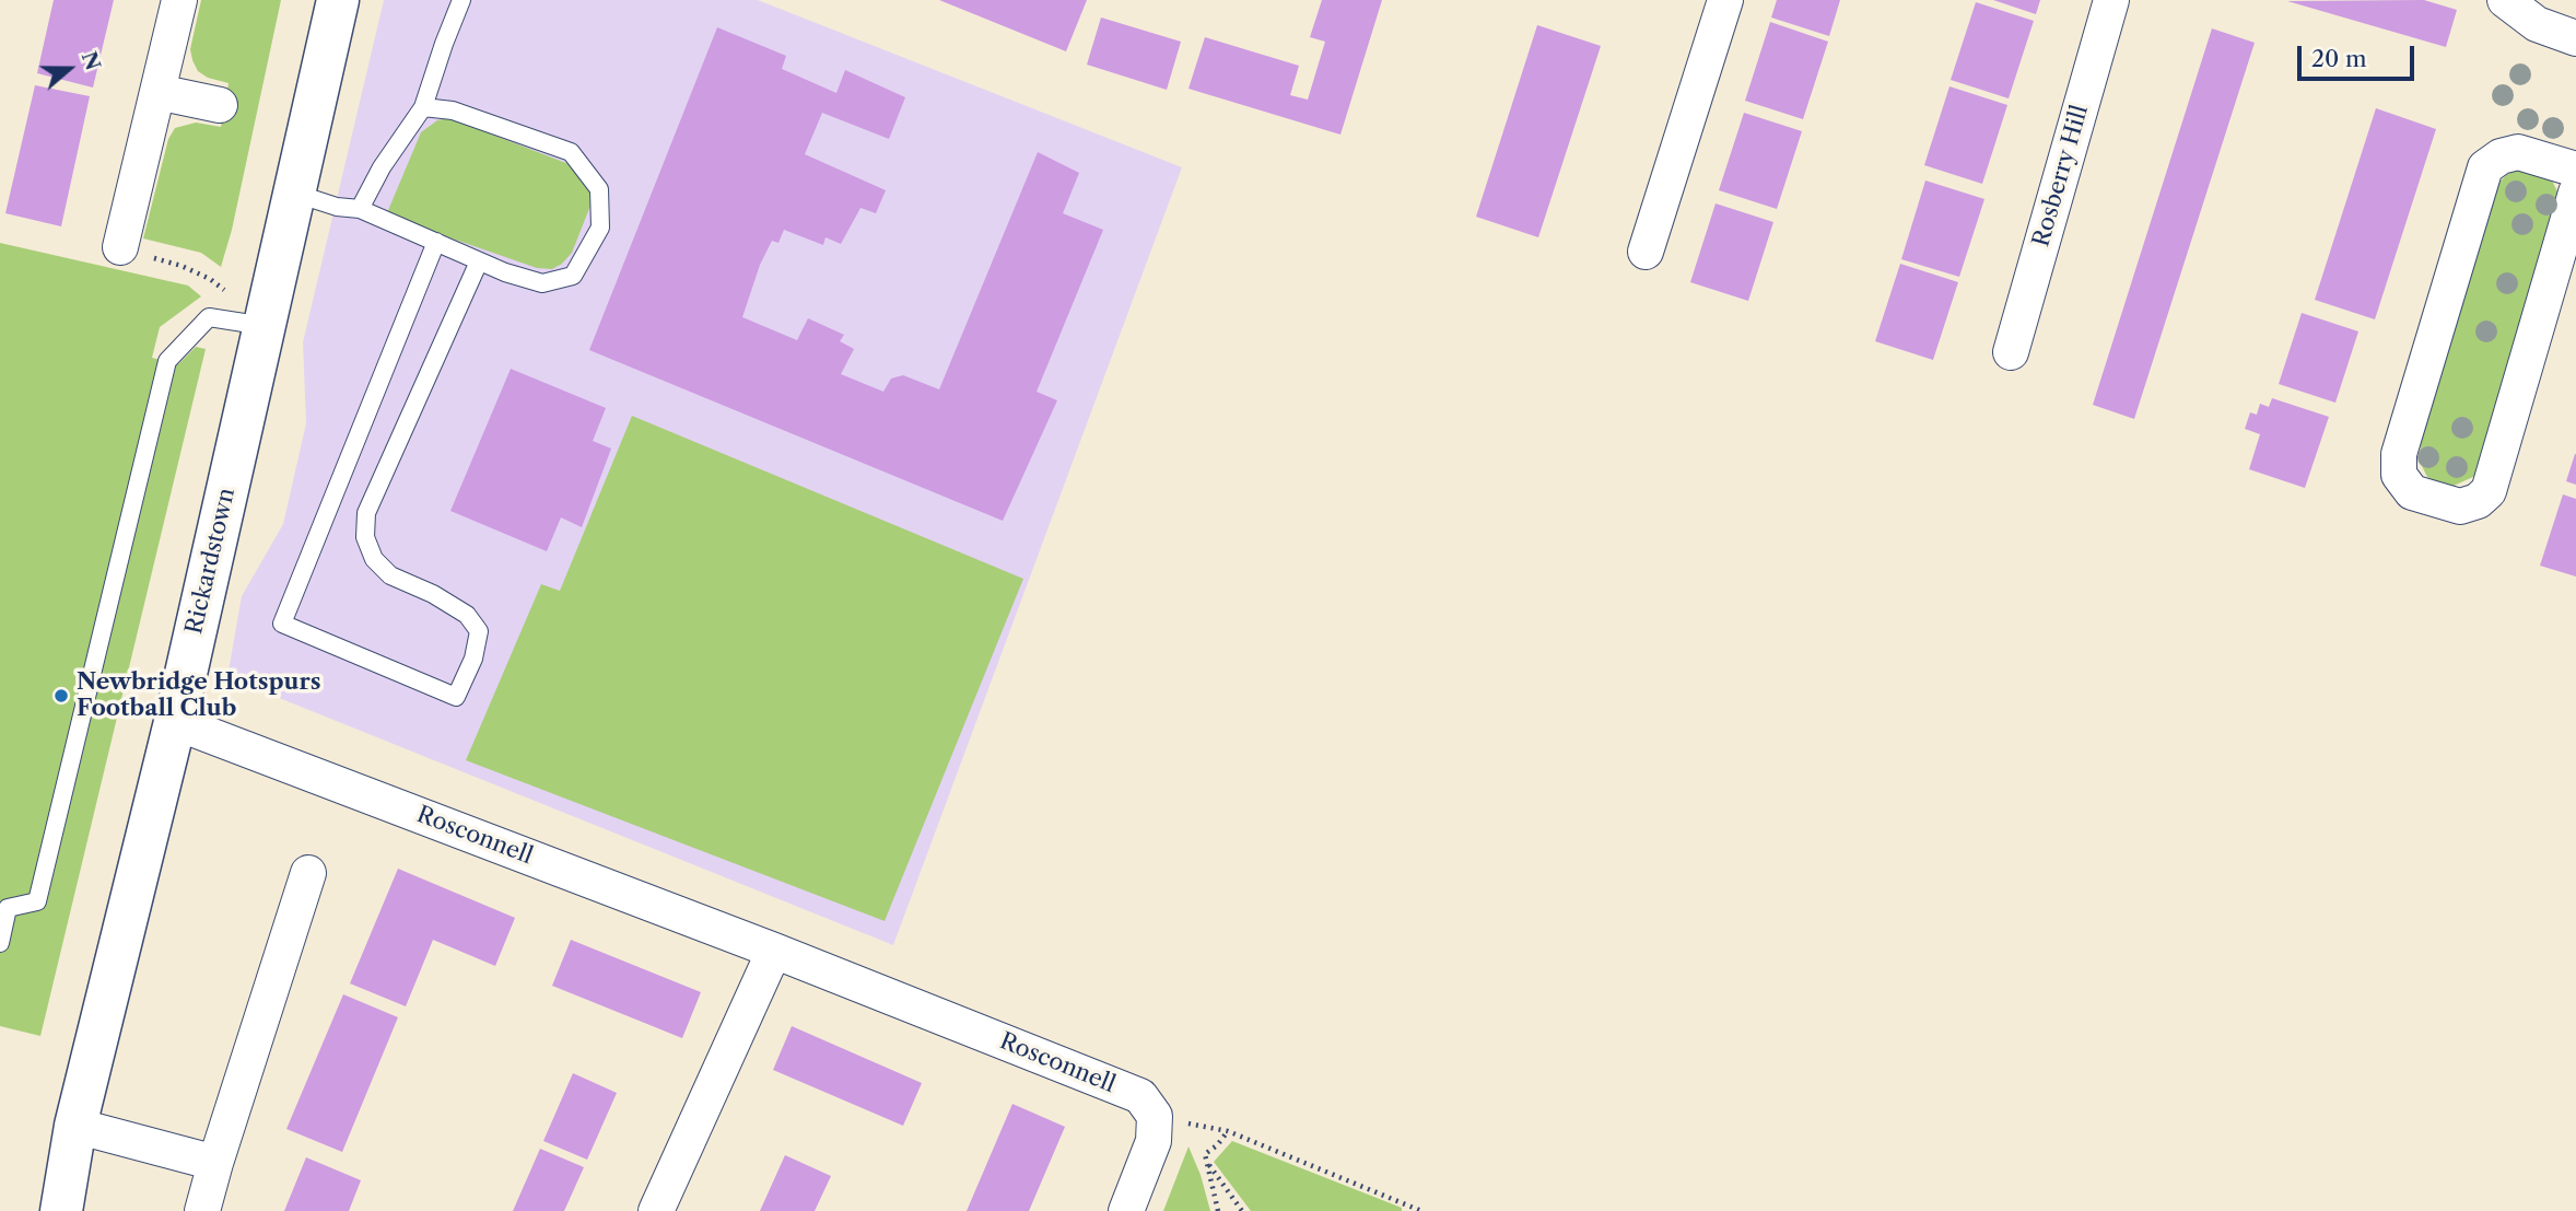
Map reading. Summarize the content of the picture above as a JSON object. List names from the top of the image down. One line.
{"streets":{"street":["Rosberry Hill","Rickardstown","Rosconnell"]},"crossings":[["Rickardstown","Rosconnell"]],"places":["Newbridge Hotspurs Football Club"],"scale_bar":"20 m","north":"right"}
